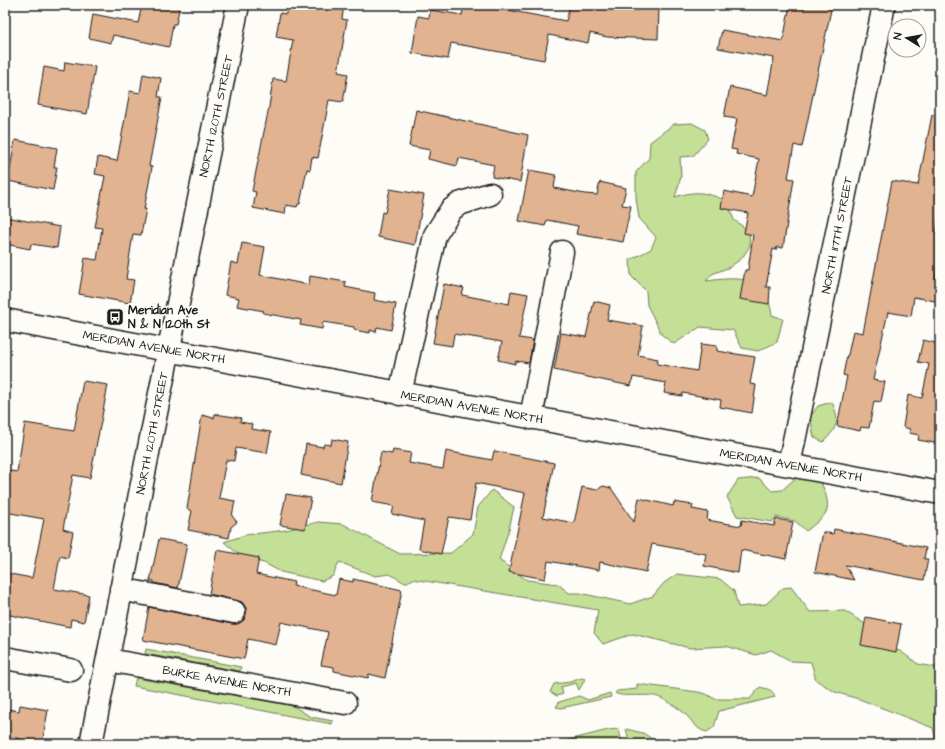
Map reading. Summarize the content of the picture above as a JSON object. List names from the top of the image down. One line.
{"streets":{"street":["NORTH 120TH STREET","NORTH 117TH STREET","MERIDIAN AVENUE NORTH","BURKE AVENUE NORTH"]},"crossings":[["NORTH 120TH STREET","MERIDIAN AVENUE NORTH"],["NORTH 120TH STREET","BURKE AVENUE NORTH"],["NORTH 117TH STREET","MERIDIAN AVENUE NORTH"]],"places":{"bus stop":["Meridian Ave N & N 120th St"]},"north":"left"}
